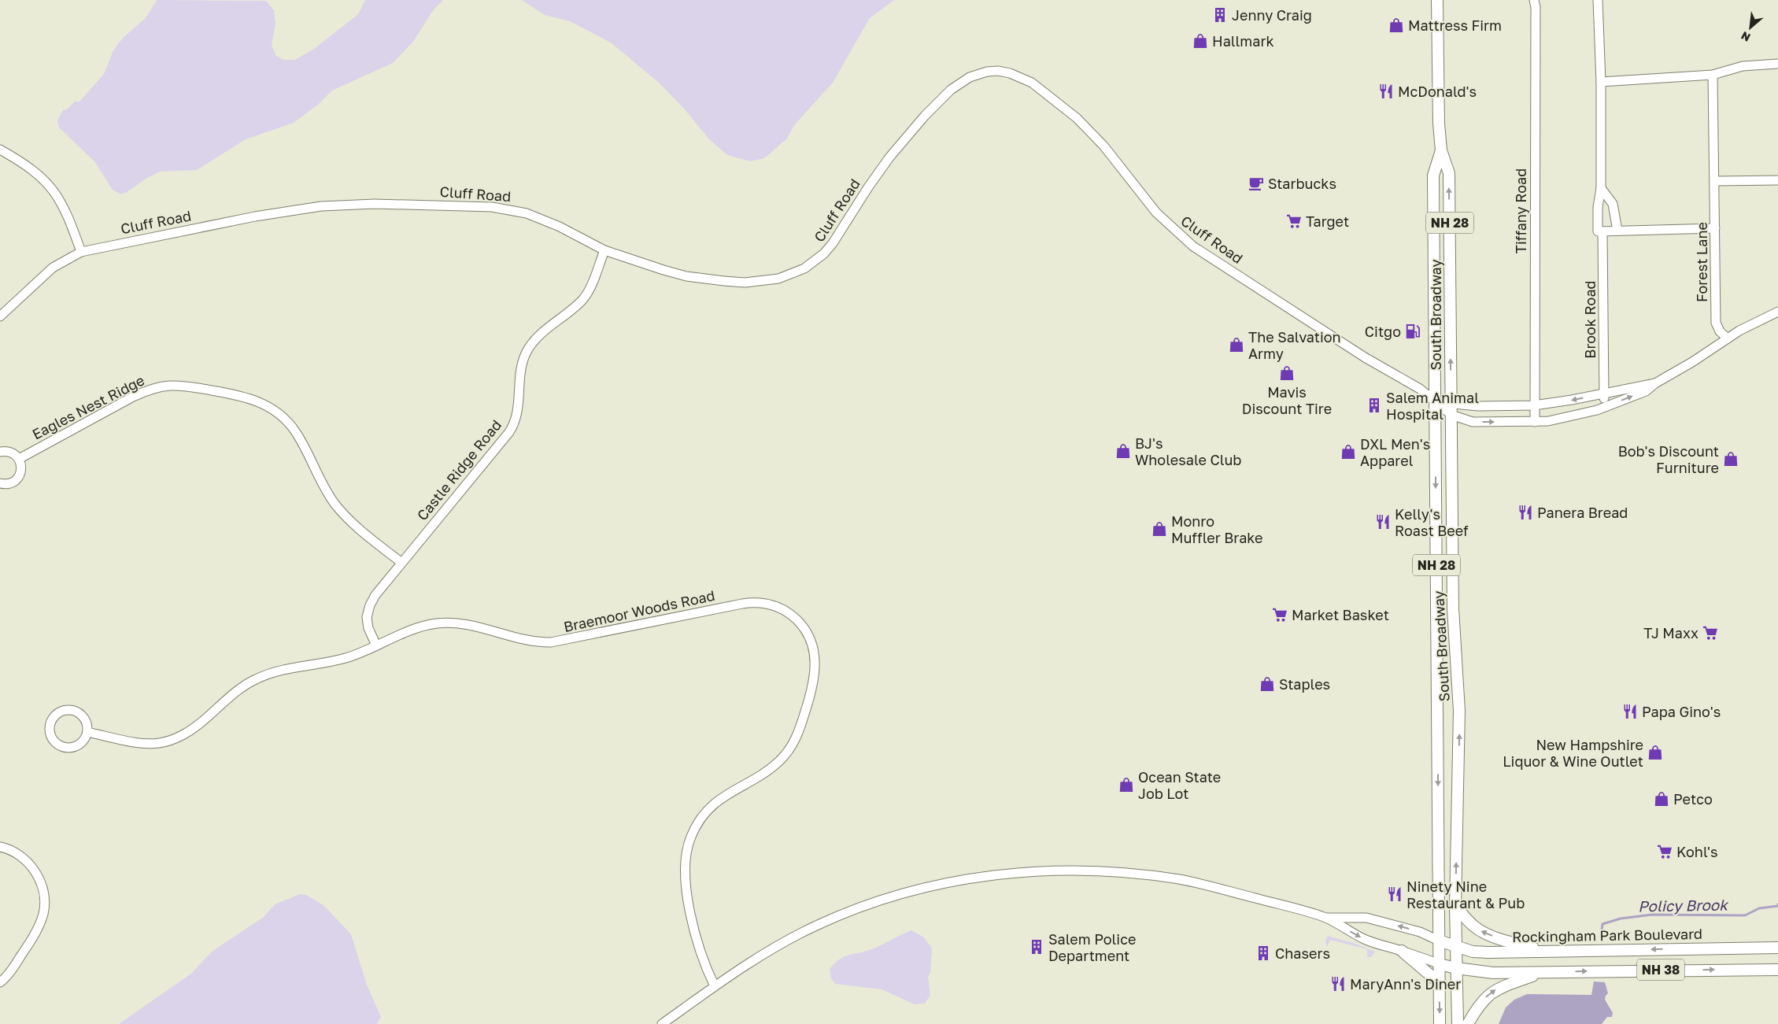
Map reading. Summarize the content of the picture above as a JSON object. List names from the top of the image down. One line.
{"streets":{"main road":["NH 28","South Broadway","Rockingham Park Boulevard","NH 38"],"street":["Cluff Road","Tiffany Road","Forest Lane","Brook Road","Eagles Nest Ridge","Castle Ridge Road","Braemoor Woods Road"]},"crossings":[["Cluff Road","South Broadway"],["Cluff Road","Castle Ridge Road"],["South Broadway","Rockingham Park Boulevard"],["South Broadway","NH 38"],["Eagles Nest Ridge","Castle Ridge Road"],["Castle Ridge Road","Braemoor Woods Road"]],"water":["Policy Brook"],"places":{"building":["Jenny Craig","Salem Animal Hospital","Salem Police Department","Chasers"],"shop":["Mattress Firm","Hallmark","The Salvation Army","Mavis Discount Tire","BJ's Wholesale Club","DXL Men's Apparel","Bob's Discount Furniture","Monro Muffler Brake","Staples","New Hampshire Liquor & Wine Outlet","Ocean State Job Lot","Petco"],"restaurant":["McDonald's","Panera Bread","Kelly's Roast Beef","Papa Gino's","Ninety Nine Restaurant & Pub","MaryAnn's Diner"],"cafe":["Starbucks"],"supermarket":["Target","Market Basket","TJ Maxx","Kohl's"],"fuel station":["Citgo"]},"north":"bottom left"}
